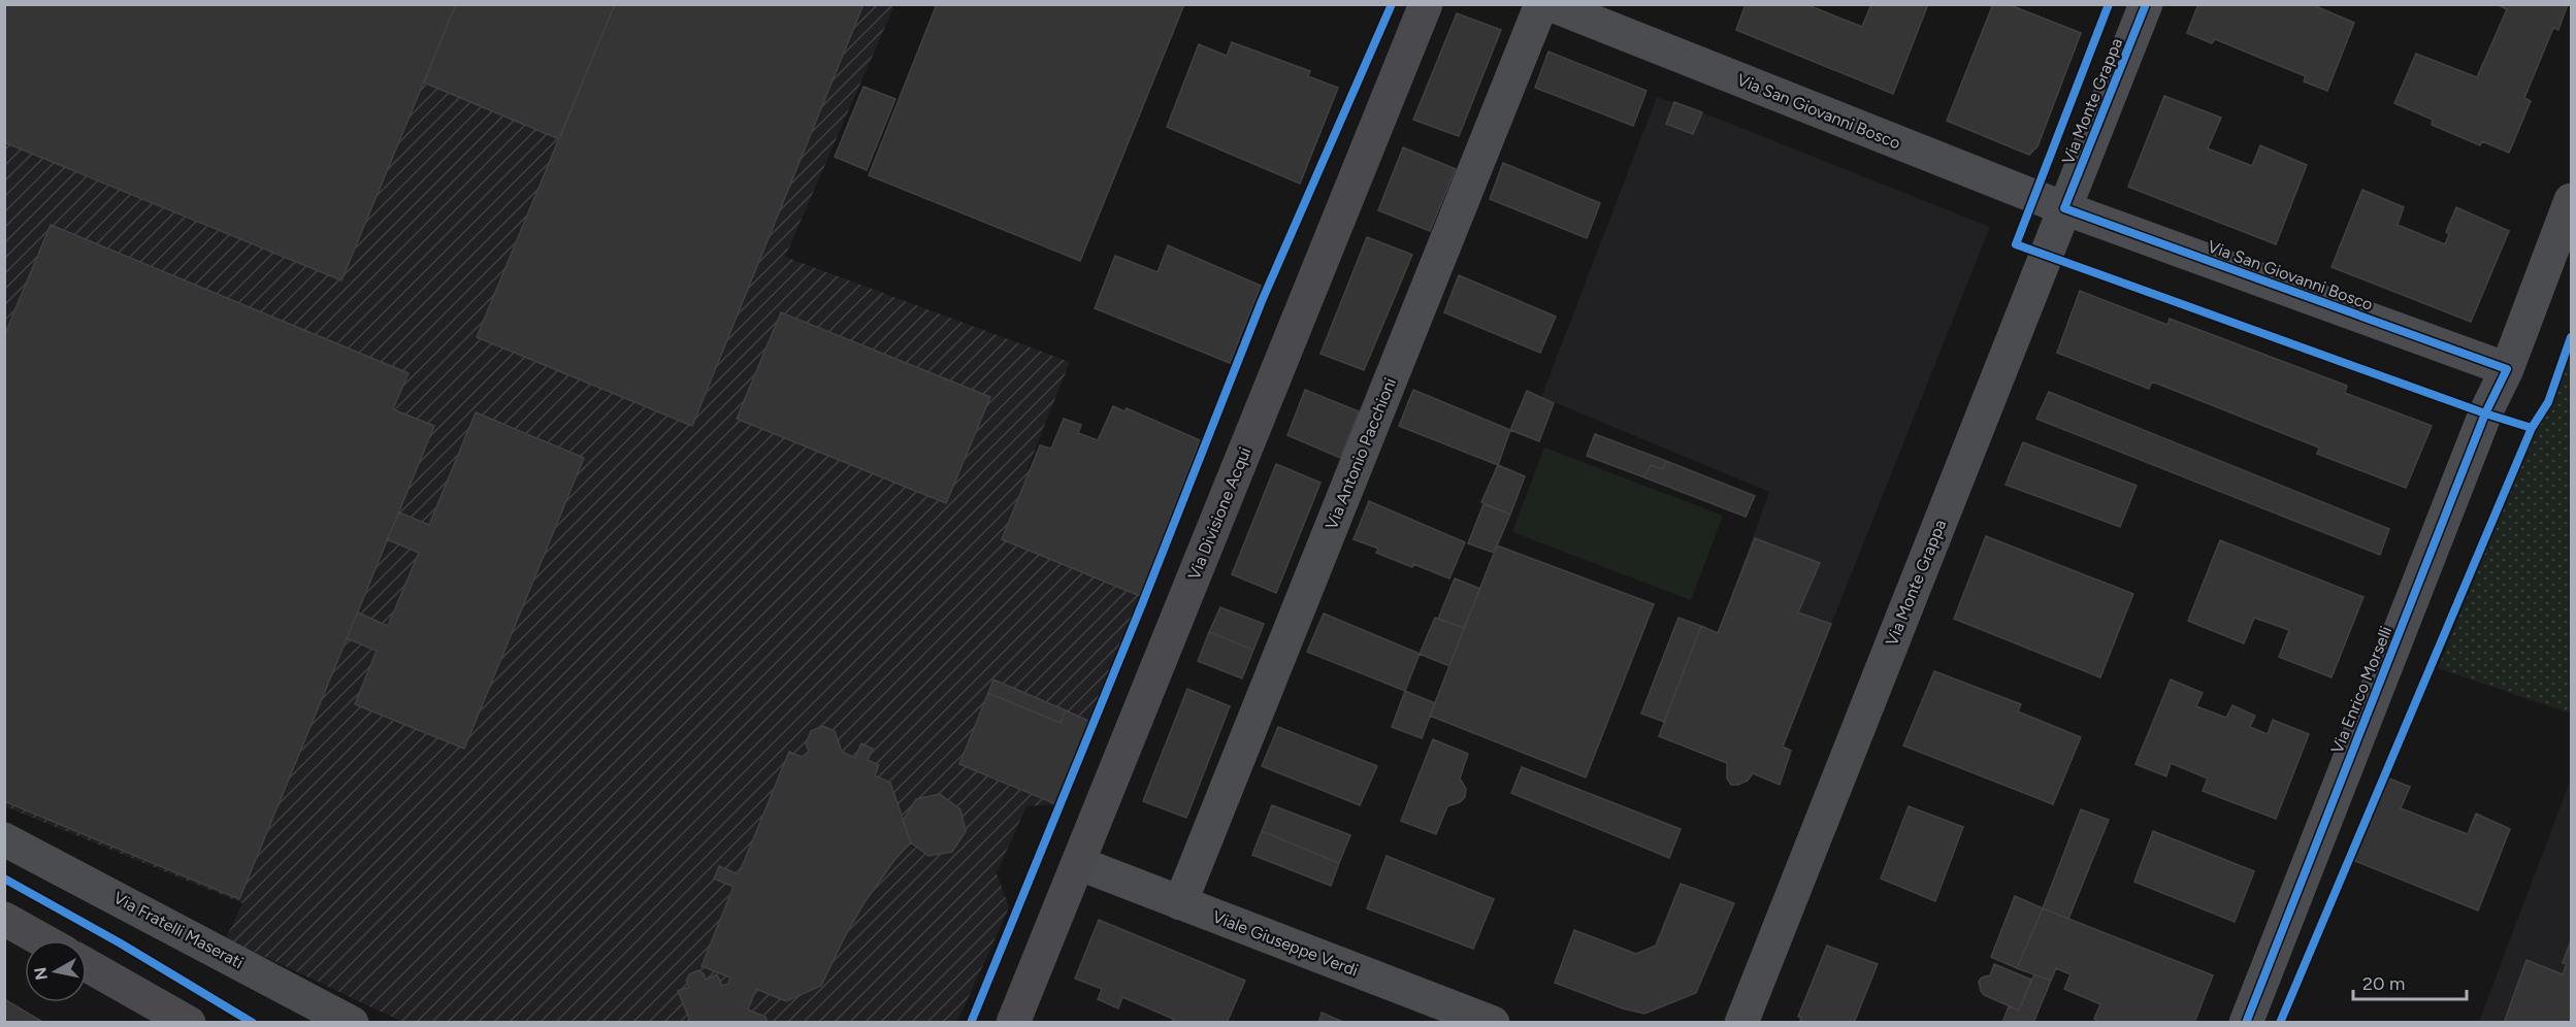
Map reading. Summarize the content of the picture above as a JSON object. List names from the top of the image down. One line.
{"streets":{"main road":["Via Divisione Acqui"],"street":["Via Monte Grappa","Via San Giovanni Bosco","Via Antonio Pacchioni","Via Enrico Morselli","Via Fratelli Maserati","Viale Giuseppe Verdi"]},"crossings":[["Via Monte Grappa","Via San Giovanni Bosco"],["Via San Giovanni Bosco","Via Enrico Morselli"],["Via Antonio Pacchioni","Viale Giuseppe Verdi"],["Via Divisione Acqui","Viale Giuseppe Verdi"]],"scale_bar":"20 m","north":"left"}
